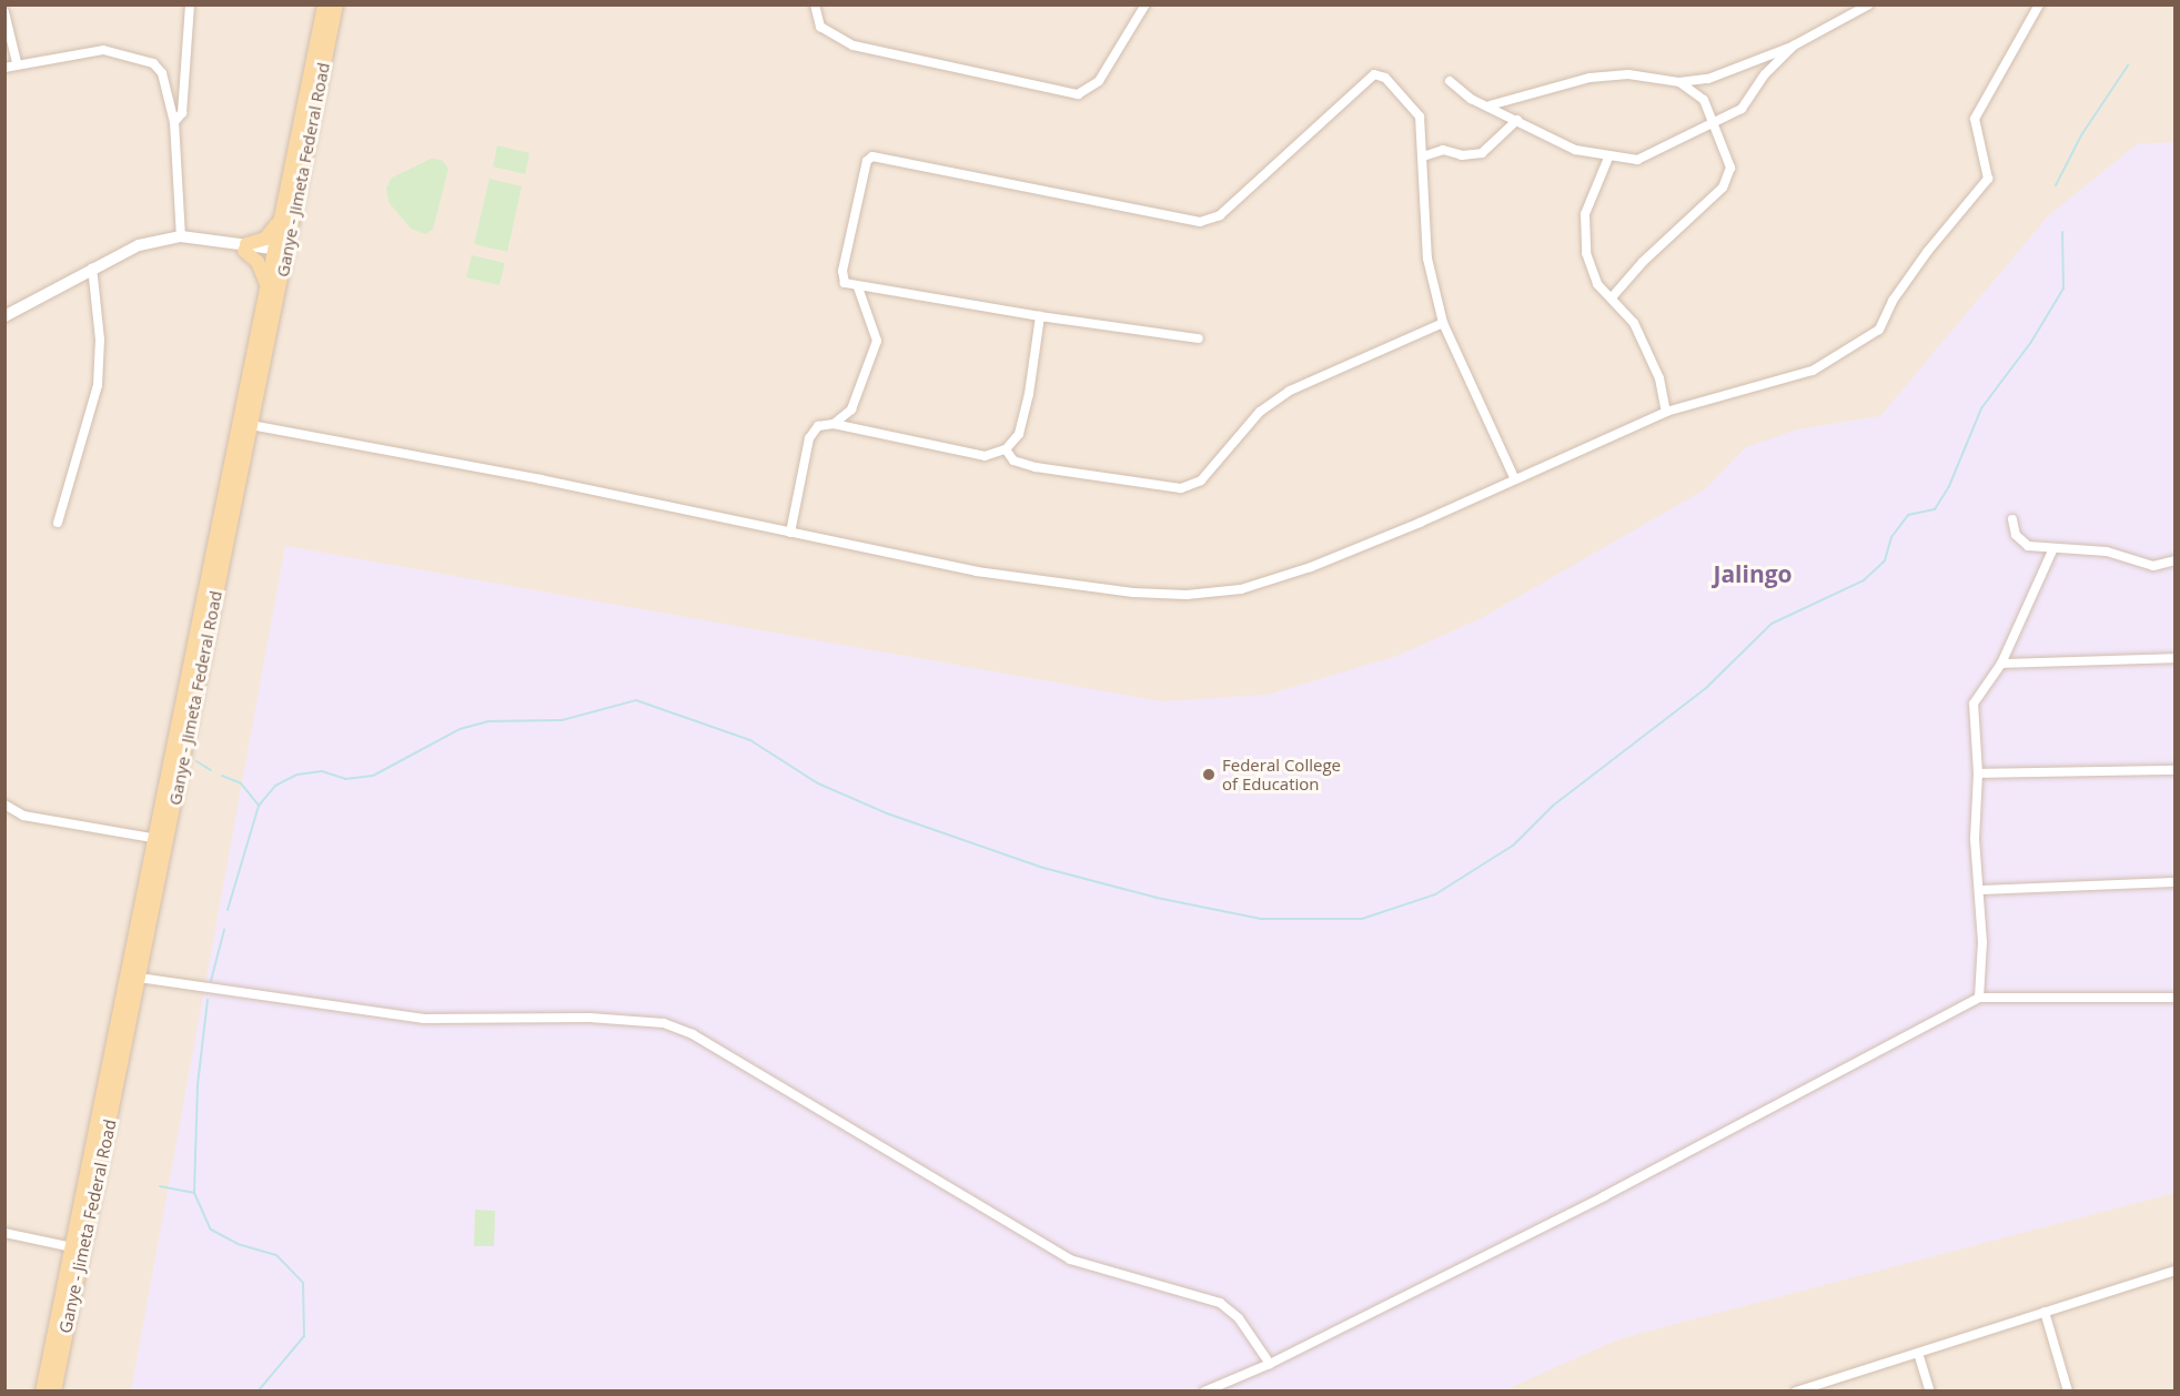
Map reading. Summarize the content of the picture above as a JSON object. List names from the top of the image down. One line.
{"streets":{"main road":["Ganye - Jimeta Federal Road"]},"districts":["Jalingo"],"places":["Federal College of Education"]}
